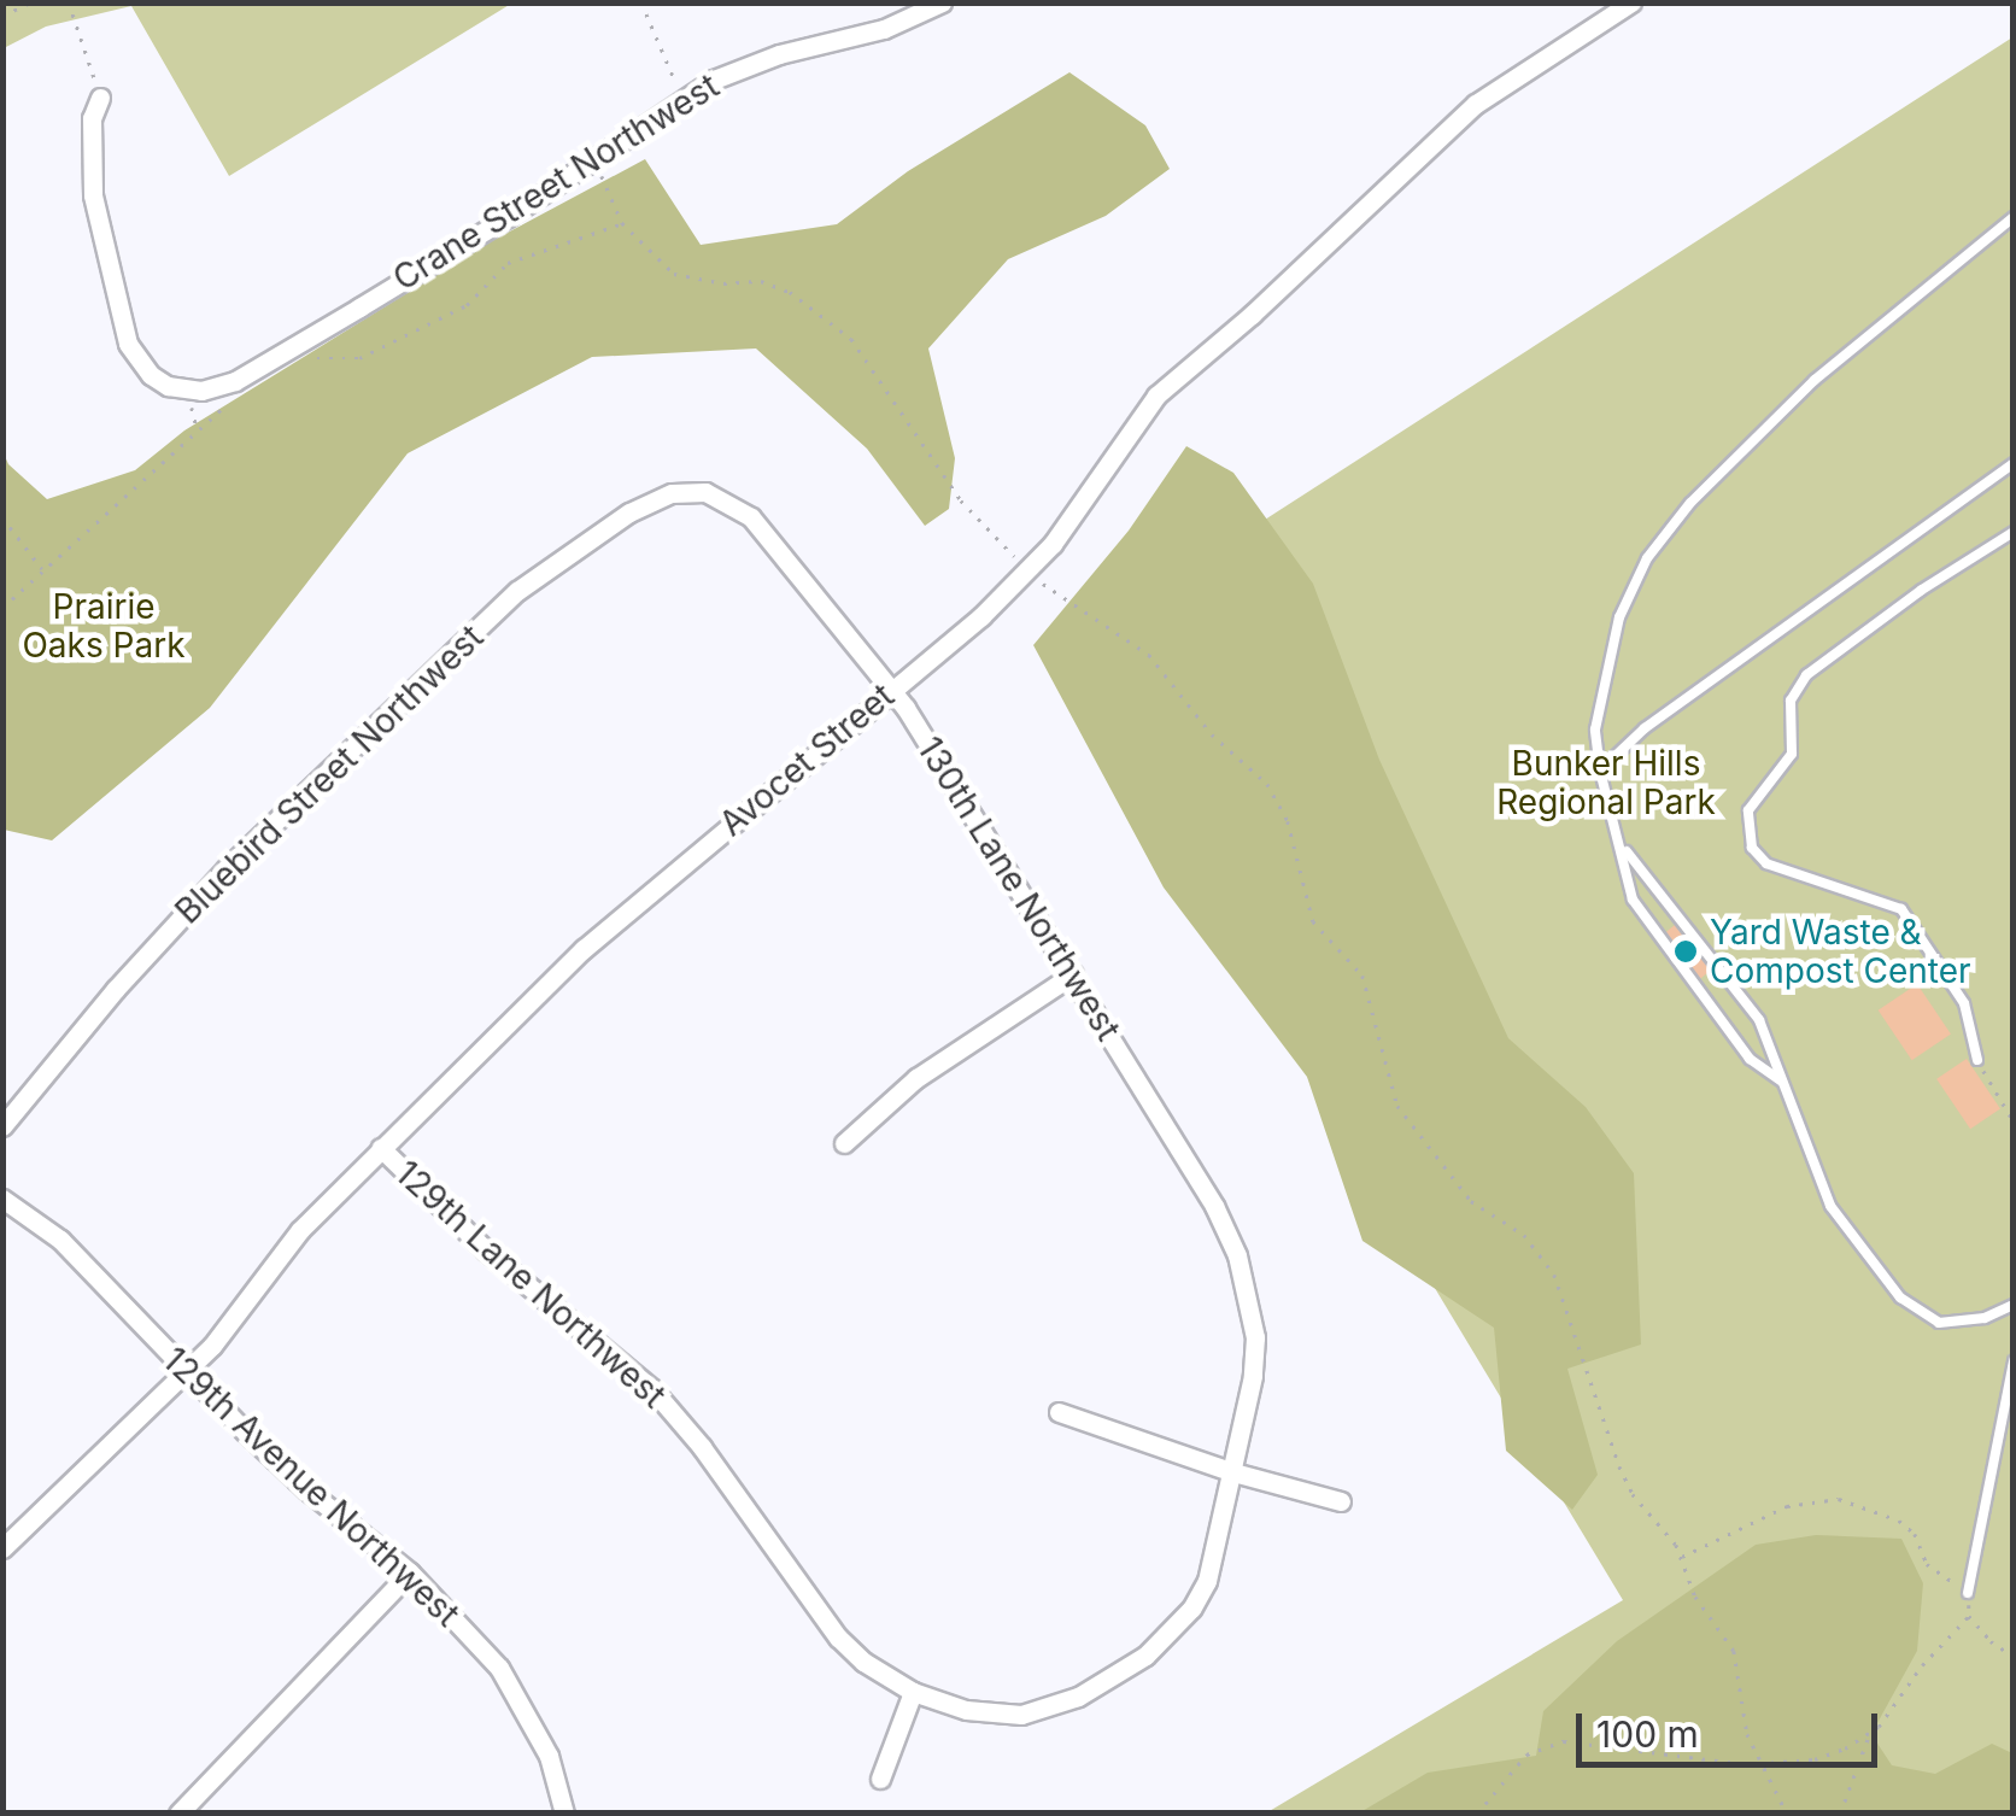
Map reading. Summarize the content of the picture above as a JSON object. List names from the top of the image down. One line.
{"streets":{"street":["Crane Street Northwest","Avocet Street","Bluebird Street Northwest","130th Lane Northwest","129th Lane Northwest","129th Avenue Northwest"]},"crossings":[["Avocet Street","130th Lane Northwest"],["Avocet Street","129th Lane Northwest"],["Avocet Street","129th Avenue Northwest"],["Bluebird Street Northwest","130th Lane Northwest"],["130th Lane Northwest","129th Lane Northwest"]],"parks":["Prairie Oaks Park","Bunker Hills Regional Park"],"places":["Yard Waste & Compost Center"],"scale_bar":"100 m"}
